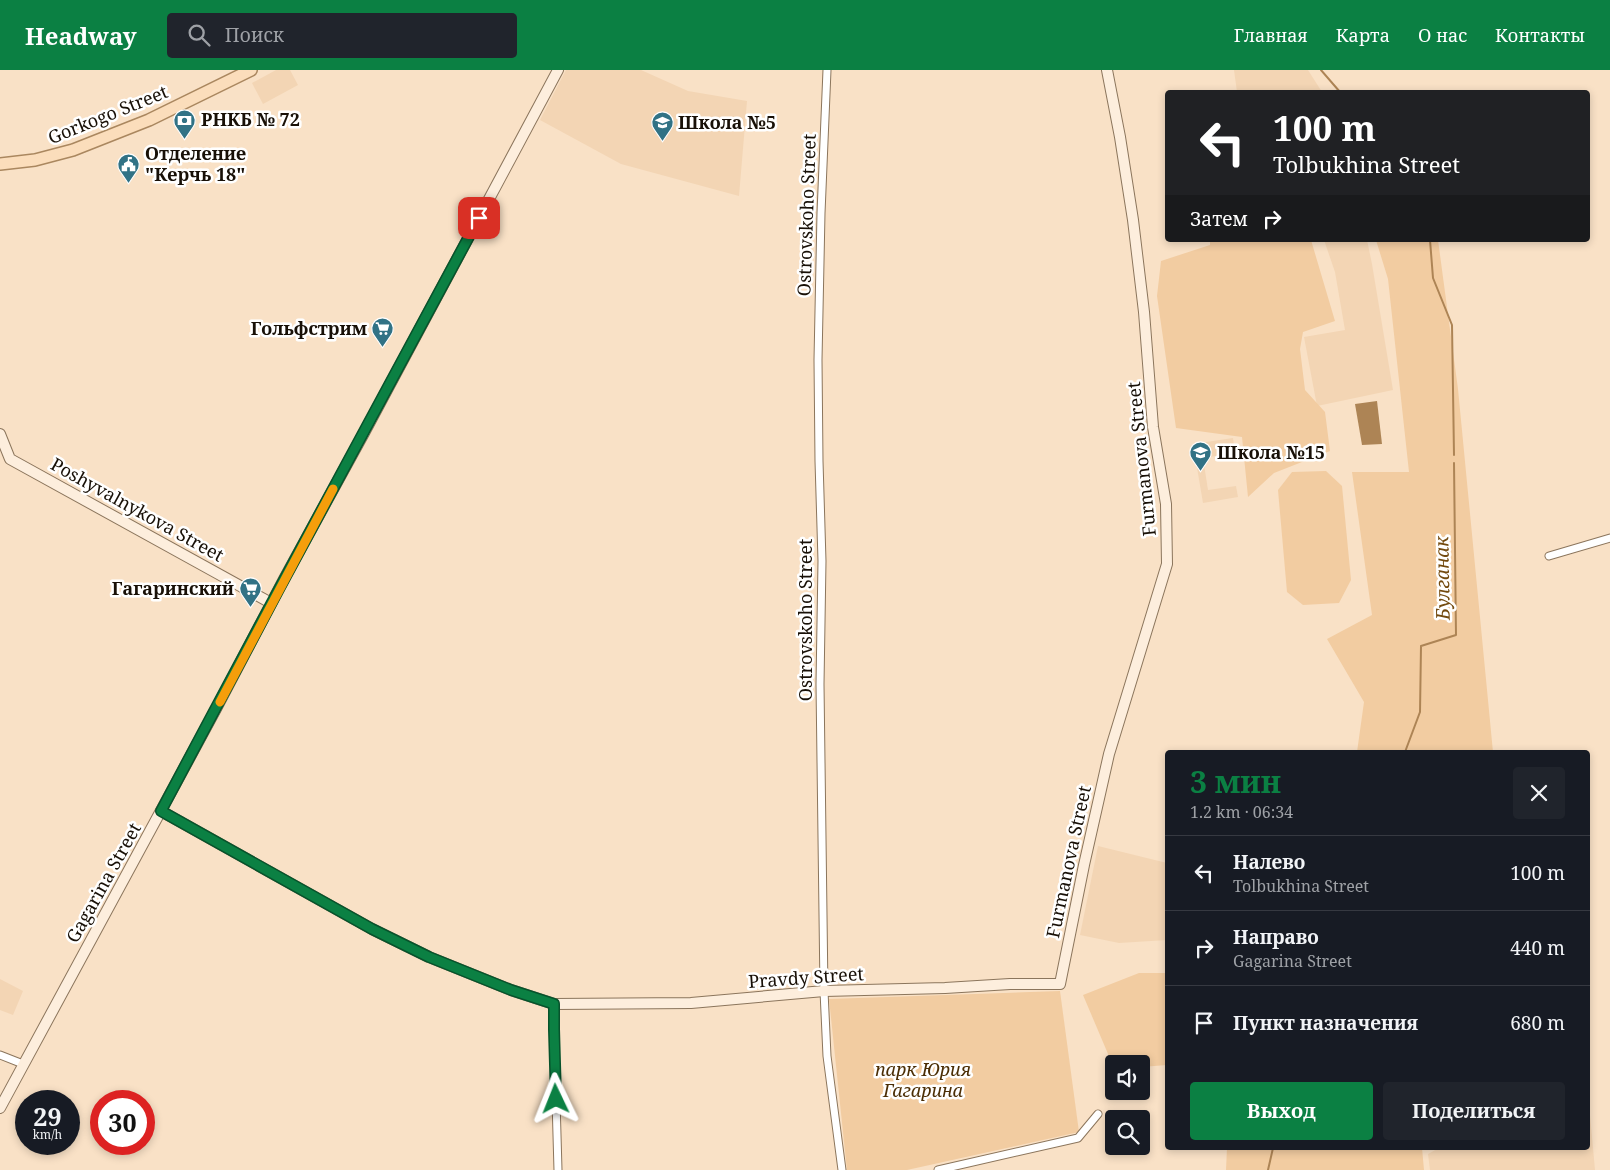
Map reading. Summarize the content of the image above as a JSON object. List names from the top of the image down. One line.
{"streets":{"main road":["Gorkogo Street","Furmanova Street","Poshyvalnykova Street","Gagarina Street","Pravdy Street"],"street":["Ostrovskoho Street"]},"crossings":[["Ostrovskoho Street","Pravdy Street"],["Furmanova Street","Pravdy Street"],["Poshyvalnykova Street","Gagarina Street"],["Gagarina Street","Pravdy Street"]],"water":["Булганак"],"parks":["парк Юрия Гагарина"],"places":{"bank":["РНКБ № 72"],"school or university":["Школа №5","Школа №15"],"public building":["Отделение \"Керчь 18\""],"supermarket":["Гольфстрим","Гагаринский"]},"page":{"header":"Headway","search":"Поиск","nav":["Главная","Карта","О нас","Контакты"],"turn":["100 m","Tolbukhina Street"],"then":"Затем","heading":["3 мин","1.2 km · 06:34"],"list":[{"name":"Налево","note":"Tolbukhina Street","value":"100 m"},{"name":"Направо","note":"Gagarina Street","value":"440 m"},{"name":"Пункт назначения","value":"680 m"}],"buttons":["Выход","Поделиться"],"speed":"29 km/h","limit":"30"}}
